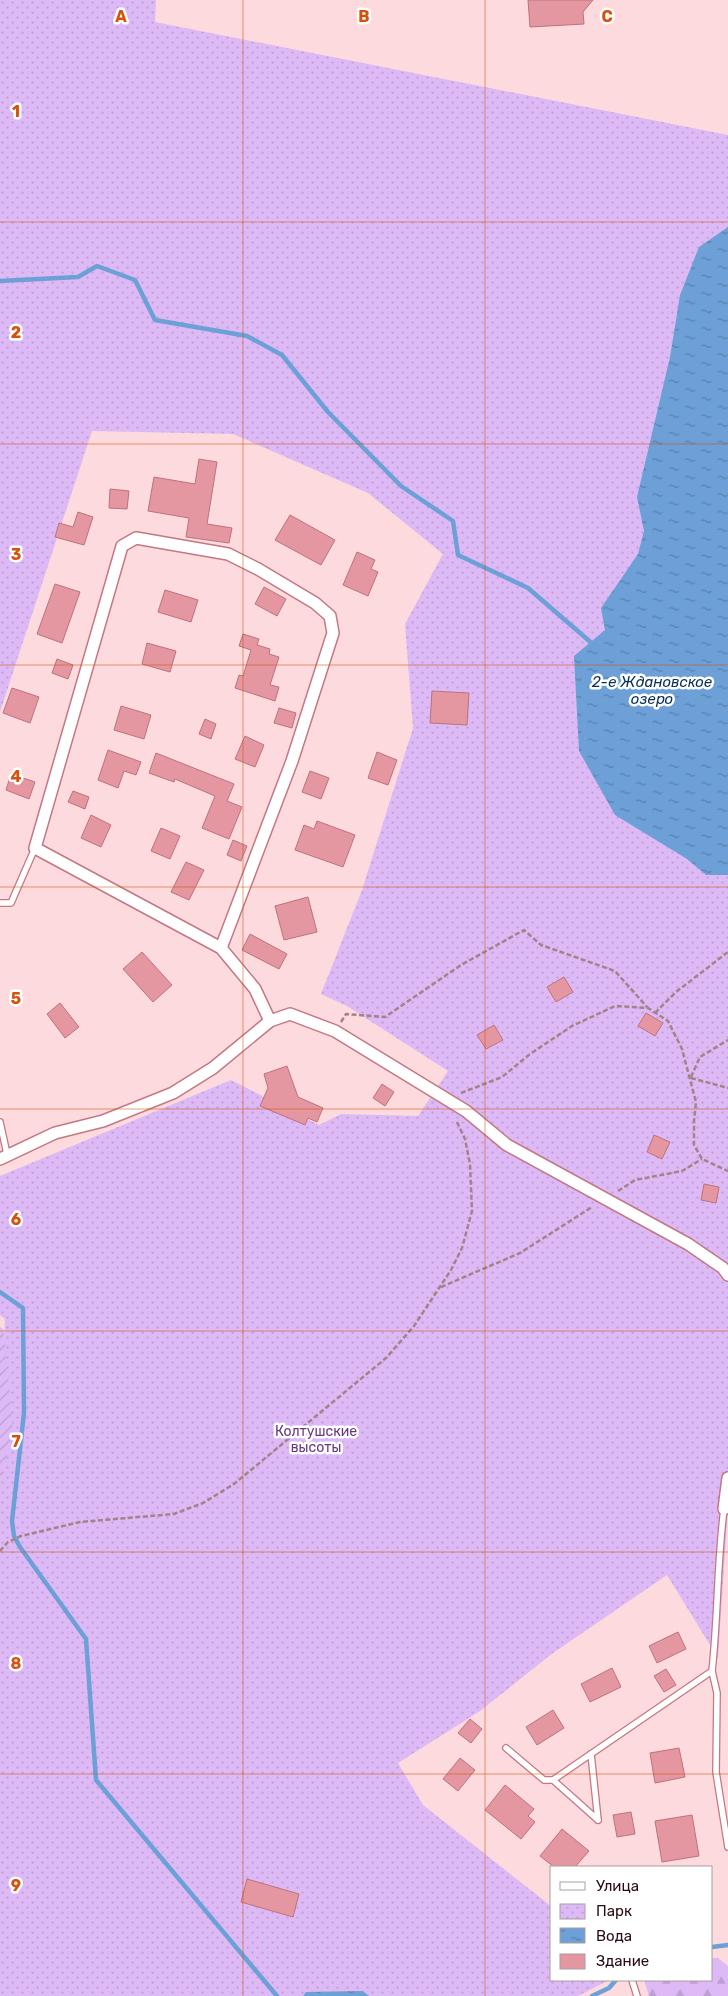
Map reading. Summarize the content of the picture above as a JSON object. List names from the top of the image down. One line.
{"water":["2-е Ждановское озеро"],"parks":["Колтушские высоты"],"legend":["Улица","Парк","Вода","Здание"],"grid":{"columns":["A","B","C"],"rows":["1","2","3","4","5","6","7","8","9"]}}
